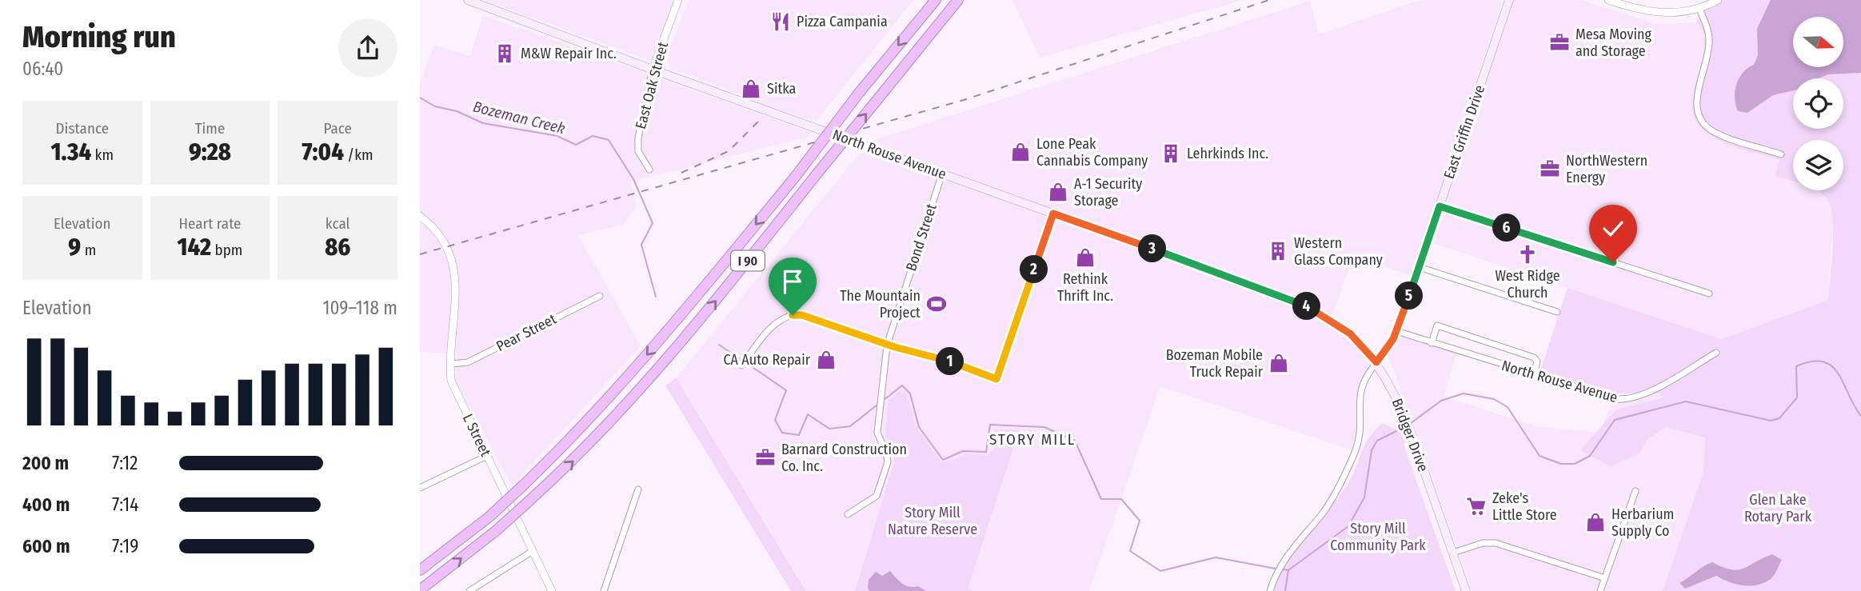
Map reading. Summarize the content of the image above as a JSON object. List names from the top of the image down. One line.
{"streets":{"highway":["I 90"],"main road":["East Griffin Drive","North Rouse Avenue","Bridger Drive"],"street":["East Oak Street","Bond Street","Pear Street","L Street"]},"crossings":[["East Oak Street","North Rouse Avenue"],["East Griffin Drive","North Rouse Avenue"],["East Griffin Drive","Bridger Drive"],["North Rouse Avenue","Bond Street"],["North Rouse Avenue","Bridger Drive"],["Pear Street","L Street"]],"districts":["STORY MILL"],"water":["Bozeman Creek"],"parks":["Glen Lake Rotary Park","Story Mill Nature Reserve","Story Mill Community Park"],"places":{"restaurant":["Pizza Campania"],"office":["Mesa Moving and Storage","NorthWestern Energy","Barnard Construction Co. Inc."],"building":["M&W Repair Inc.","Lehrkinds Inc.","Western Glass Company"],"shop":["Sitka","Lone Peak Cannabis Company","A-1 Security Storage","Rethink Thrift Inc.","CA Auto Repair","Bozeman Mobile Truck Repair","Herbarium Supply Co"],"church":["West Ridge Church"],"sports":["The Mountain Project"],"supermarket":["Zeke's Little Store"]},"north":"right","page":{"heading":["Morning run","06:40"],"stats":[["Distance","1.34 km"],["Time","9:28"],["Pace","7:04 /km"],["Elevation","9 m"],["Heart rate","142 bpm"],["kcal","86"]],"pins":["6","3","2","5","4","1"],"chart":["Elevation","109–118 m"],"list":[{"name":"200 m","note":"7:12"},{"name":"400 m","note":"7:14"},{"name":"600 m","note":"7:19"}]}}
